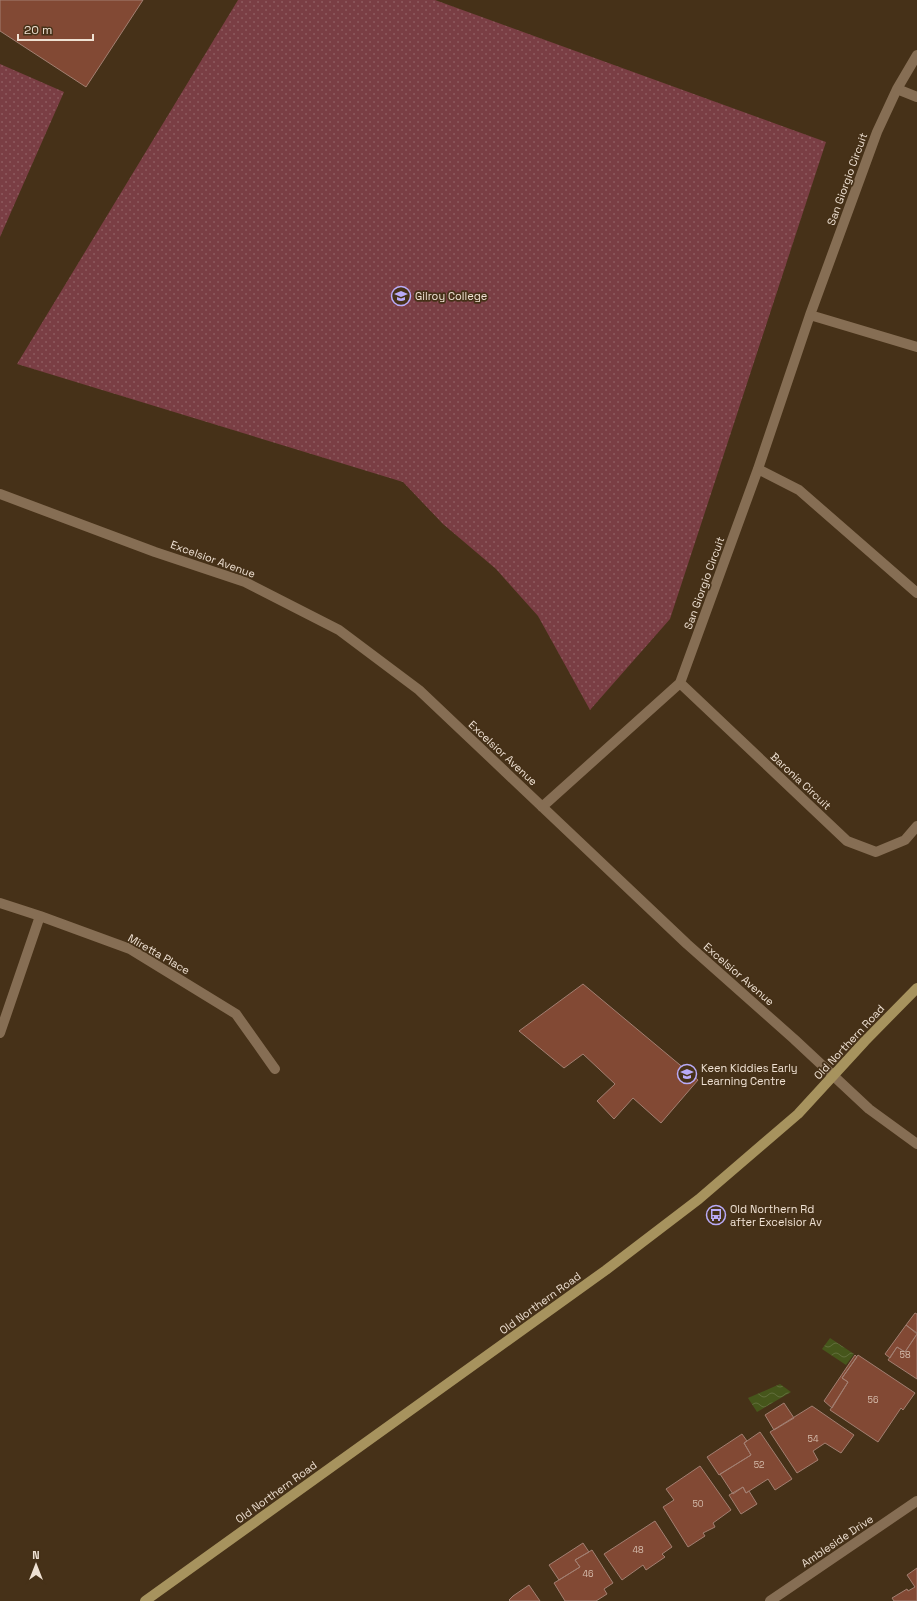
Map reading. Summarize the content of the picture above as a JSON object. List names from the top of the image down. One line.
{"streets":{"main road":["Old Northern Road"],"street":["San Giorgio Circuit","Excelsior Avenue","Baronia Circuit","Miretta Place","Ambleside Drive"]},"crossings":[["San Giorgio Circuit","Excelsior Avenue"],["San Giorgio Circuit","Baronia Circuit"],["Excelsior Avenue","Old Northern Road"]],"places":{"school or university":["Gilroy College","Keen Kiddies Early Learning Centre"],"bus stop":["Old Northern Rd after Excelsior Av"]},"house_numbers":["58","56","54","52","50","48","46"],"scale_bar":"20 m","north":"top"}
